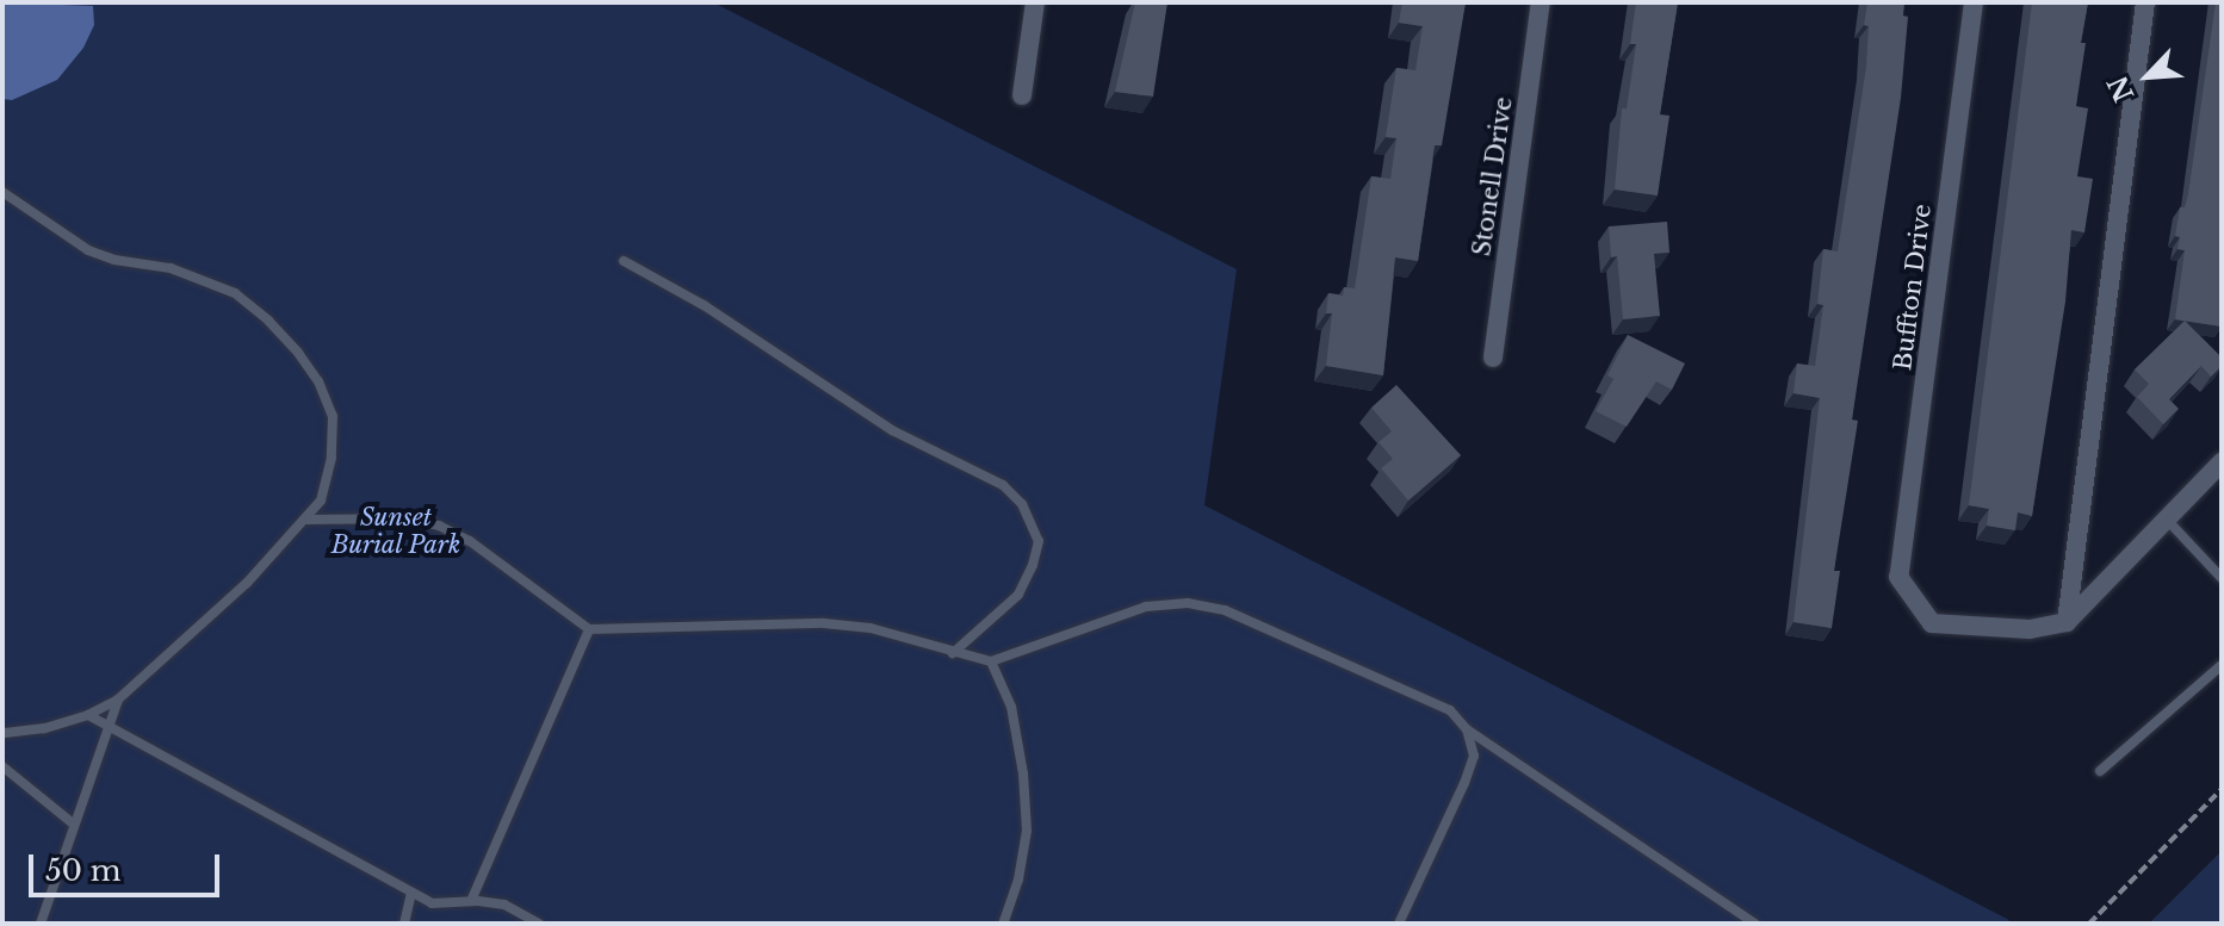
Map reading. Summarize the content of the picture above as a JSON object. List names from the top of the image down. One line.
{"streets":{"street":["Stonell Drive","Buffton Drive"]},"parks":["Sunset Burial Park"],"scale_bar":"50 m","north":"bottom left"}
